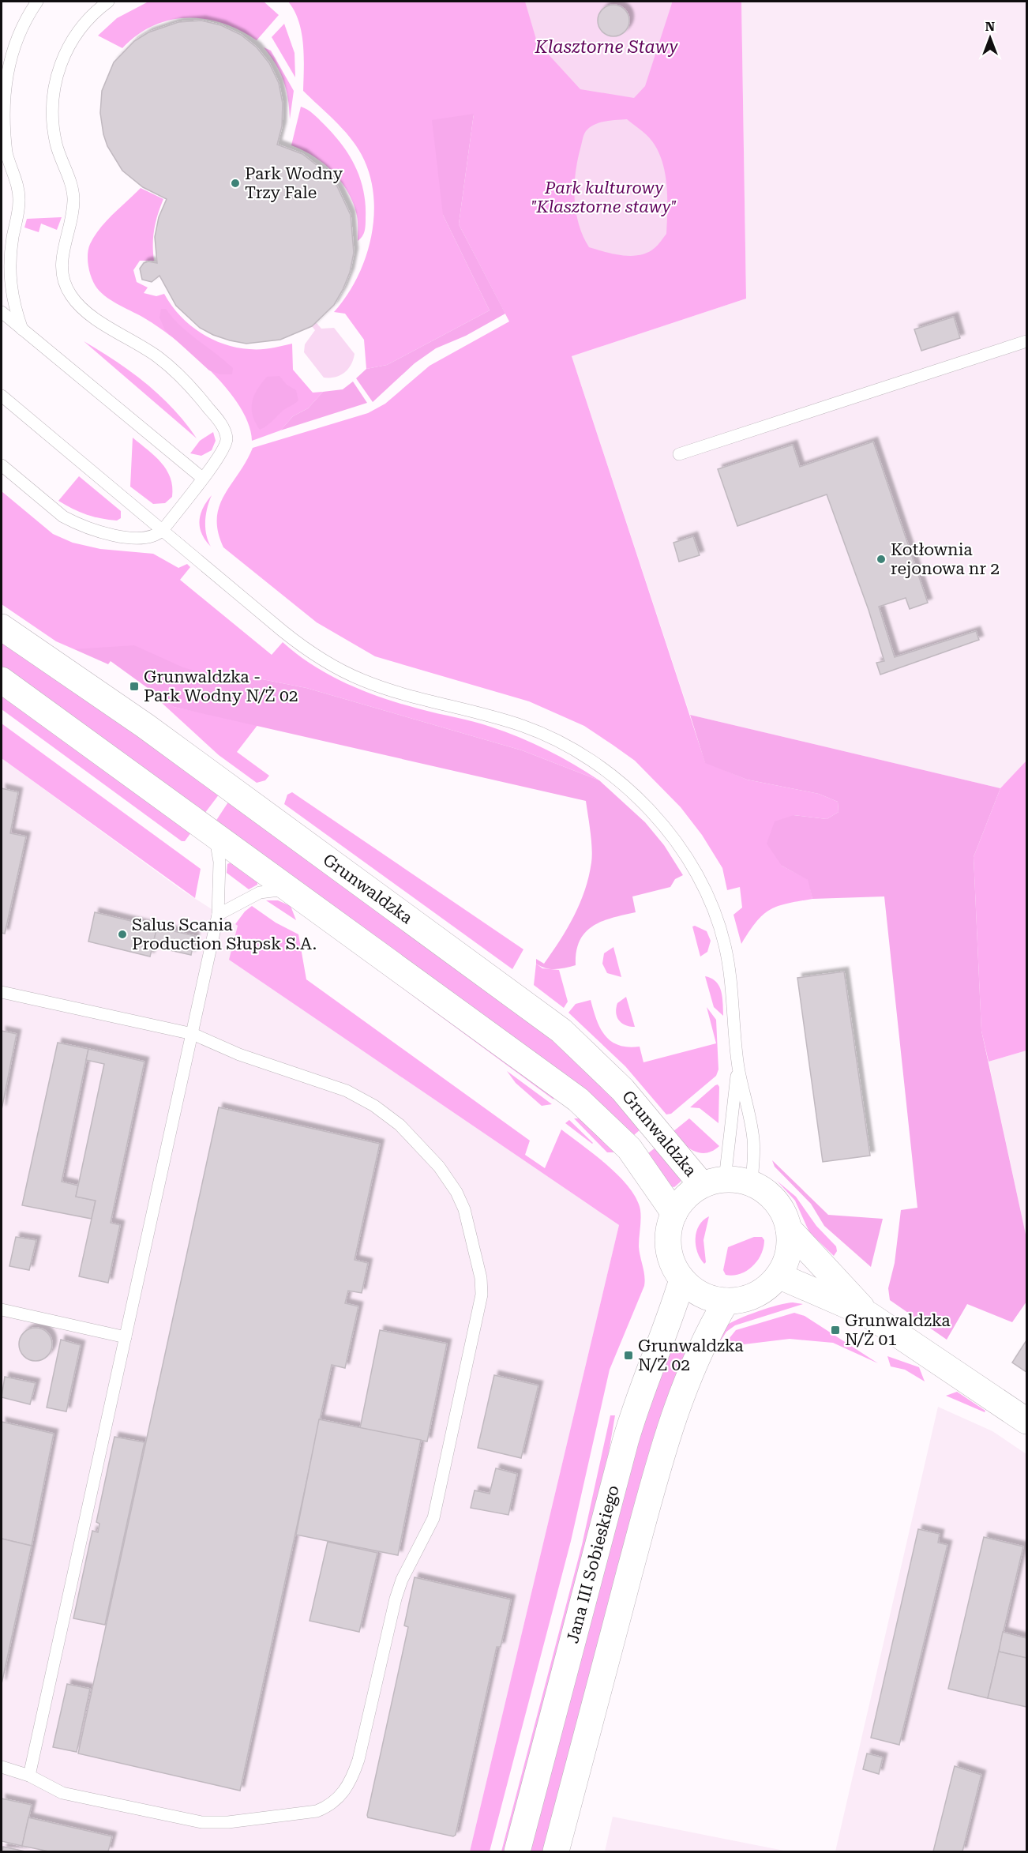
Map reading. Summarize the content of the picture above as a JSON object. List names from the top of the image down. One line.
{"streets":{"street":["Grunwaldzka","Jana III Sobieskiego"]},"crossings":[["Grunwaldzka","Jana III Sobieskiego"]],"water":["Klasztorne Stawy"],"parks":["Park kulturowy \"Klasztorne stawy\""],"places":{"other":["Park Wodny Trzy Fale","Kotłownia rejonowa nr 2","Salus Scania Production Słupsk S.A."],"transit":["Grunwaldzka - Park Wodny N/Ż 02","Grunwaldzka N/Ż 01","Grunwaldzka N/Ż 02"]},"north":"top"}
